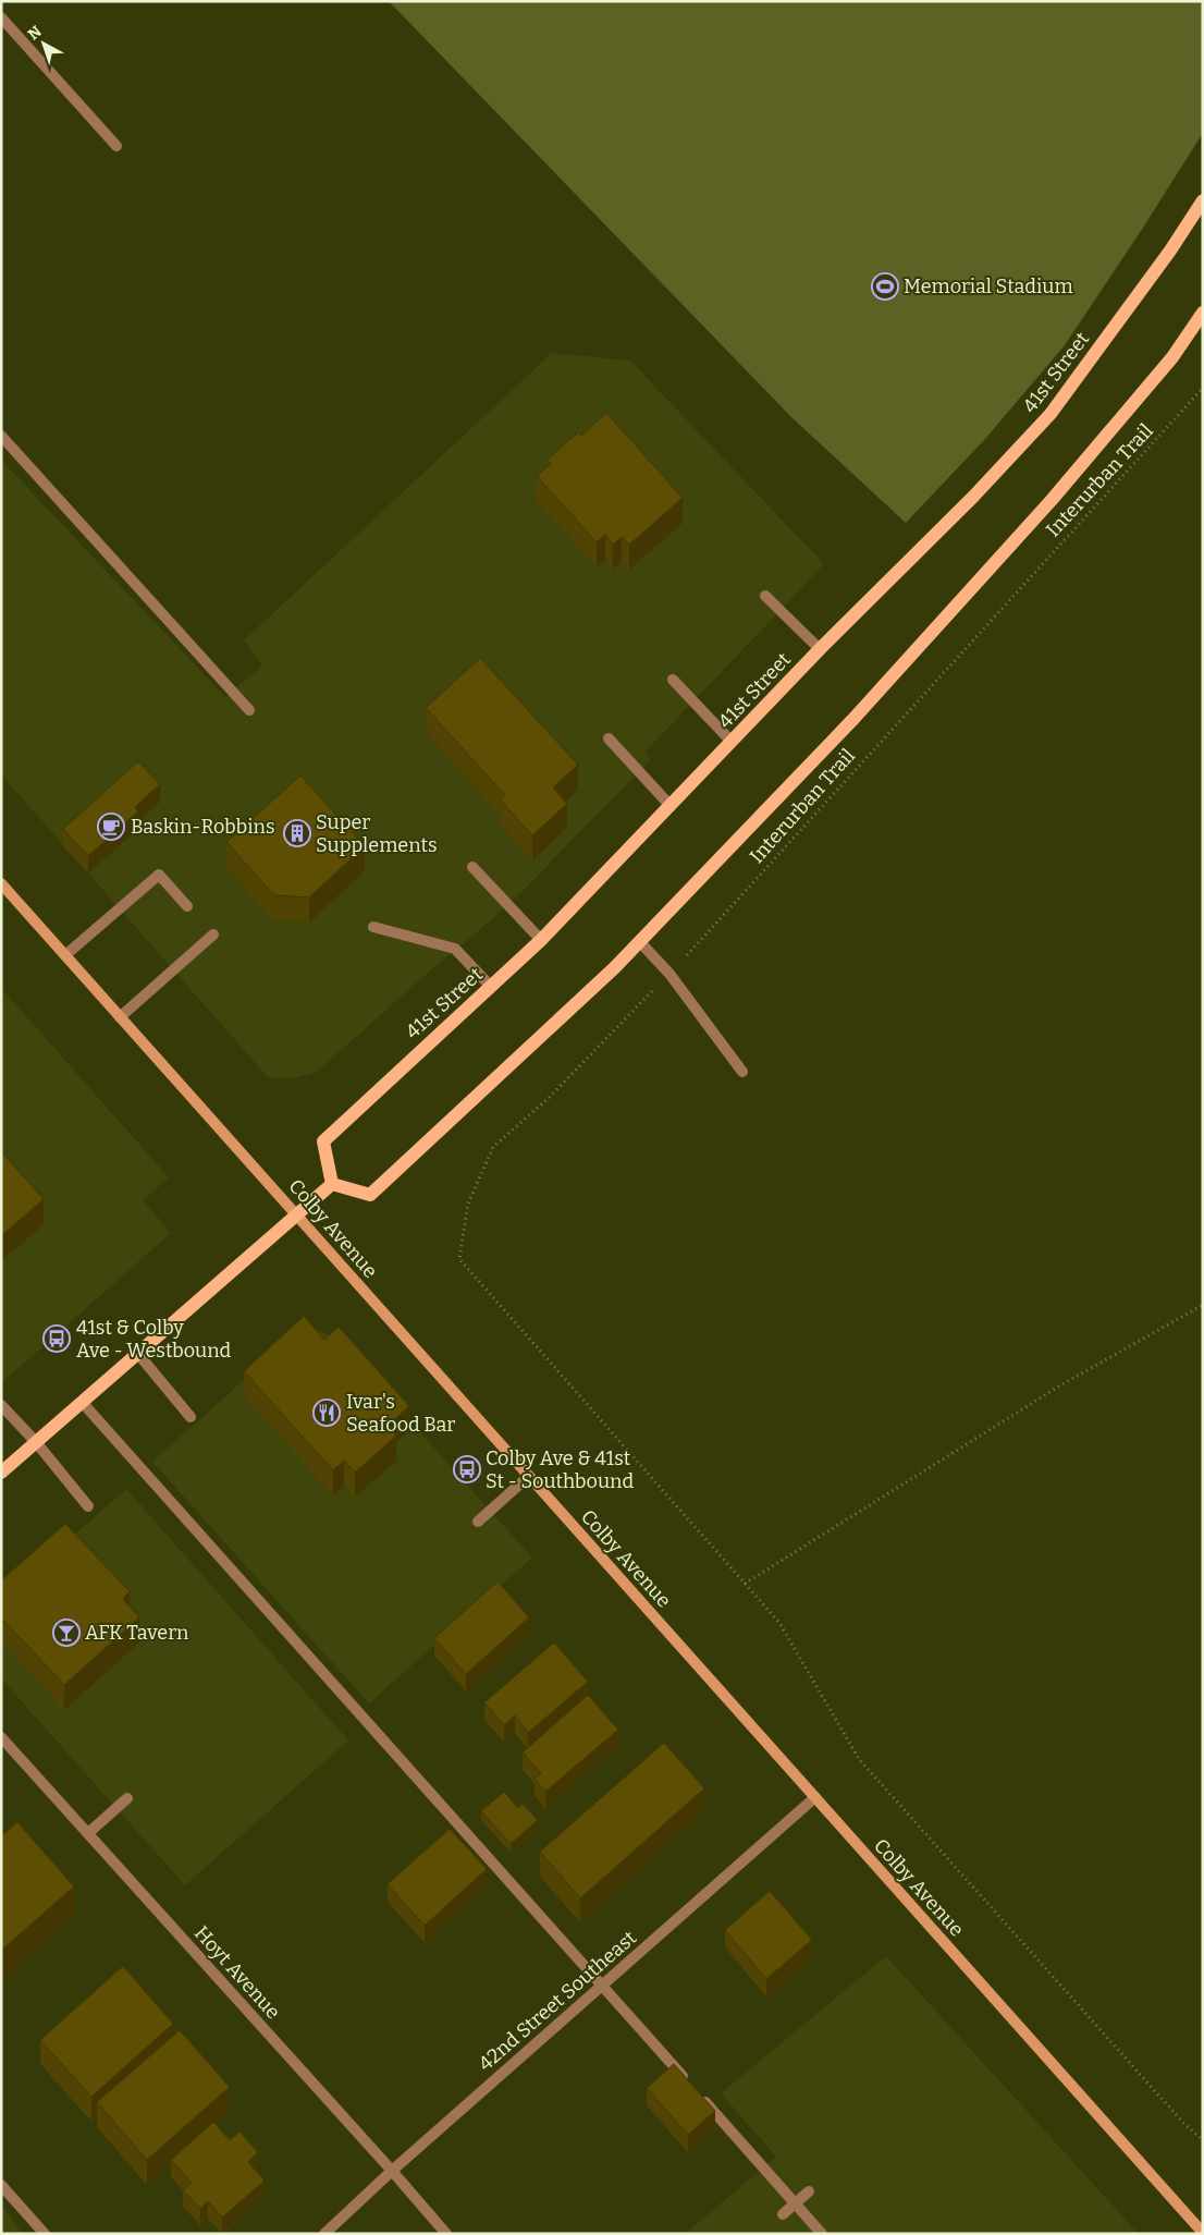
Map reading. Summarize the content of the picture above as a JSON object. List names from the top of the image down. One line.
{"streets":{"main road":["41st Street","Colby Avenue"],"street":["Hoyt Avenue","42nd Street Southeast"],"path":["Interurban Trail"]},"crossings":[["Colby Avenue","42nd Street Southeast"],["Hoyt Avenue","42nd Street Southeast"]],"places":{"sports":["Memorial Stadium"],"cafe":["Baskin-Robbins"],"building":["Super Supplements"],"bus stop":["41st & Colby Ave - Westbound","Colby Ave & 41st St - Southbound"],"restaurant":["Ivar's Seafood Bar"],"bar":["AFK Tavern"]},"north":"top left"}
